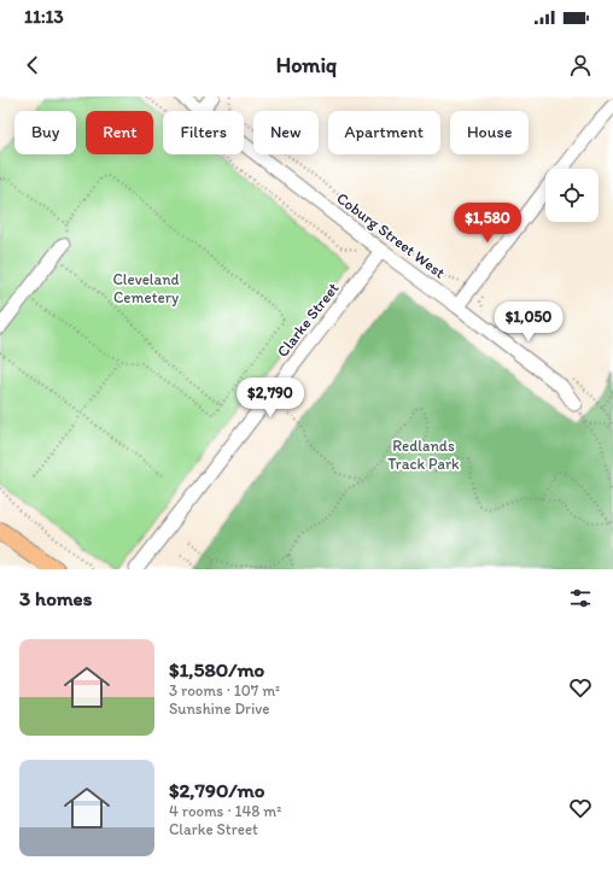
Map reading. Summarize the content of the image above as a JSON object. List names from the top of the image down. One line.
{"streets":{"street":["Coburg Street West","Clarke Street"]},"crossings":[["Coburg Street West","Clarke Street"]],"parks":["Cleveland Cemetery","Redlands Track Park"],"page":{"status":"11:13","header":"Homiq","chip":["Buy","Rent","Filters","New","Apartment","House"],"price":["$1,580","$1,050","$2,790"],"heading":"3 homes","list":[{"name":"$1,580/mo","note":"3 rooms · 107 m² · Sunshine Drive"},{"name":"$2,790/mo","note":"4 rooms · 148 m² · Clarke Street"}]}}
